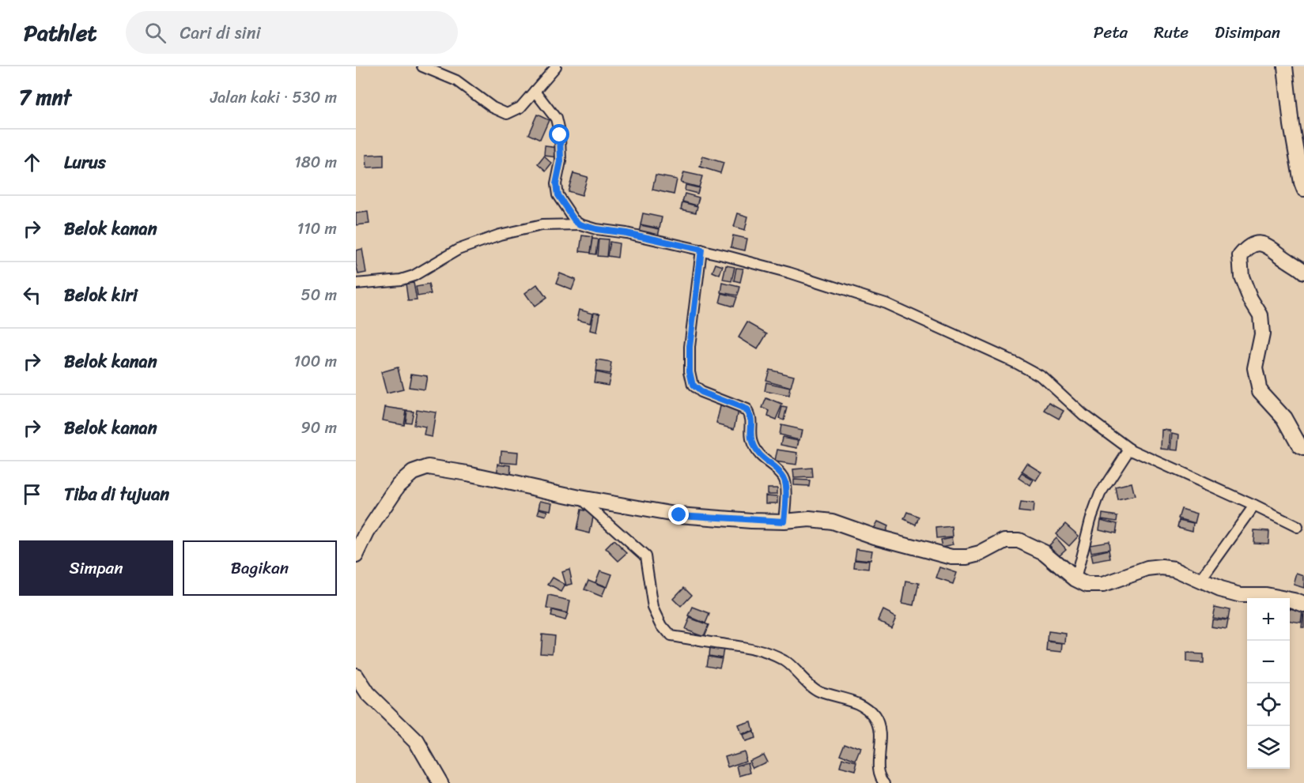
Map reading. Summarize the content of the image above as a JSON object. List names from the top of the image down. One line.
{"page":{"header":"Pathlet","search":"Cari di sini","nav":["Peta","Rute","Disimpan"],"heading":["7 mnt","Jalan kaki · 530 m"],"list":[["Lurus","180 m"],["Belok kanan","110 m"],["Belok kiri","50 m"],["Belok kanan","100 m"],["Belok kanan","90 m"],"Tiba di tujuan"],"buttons":["Simpan","Bagikan"],"map_buttons":["+","−"]}}
